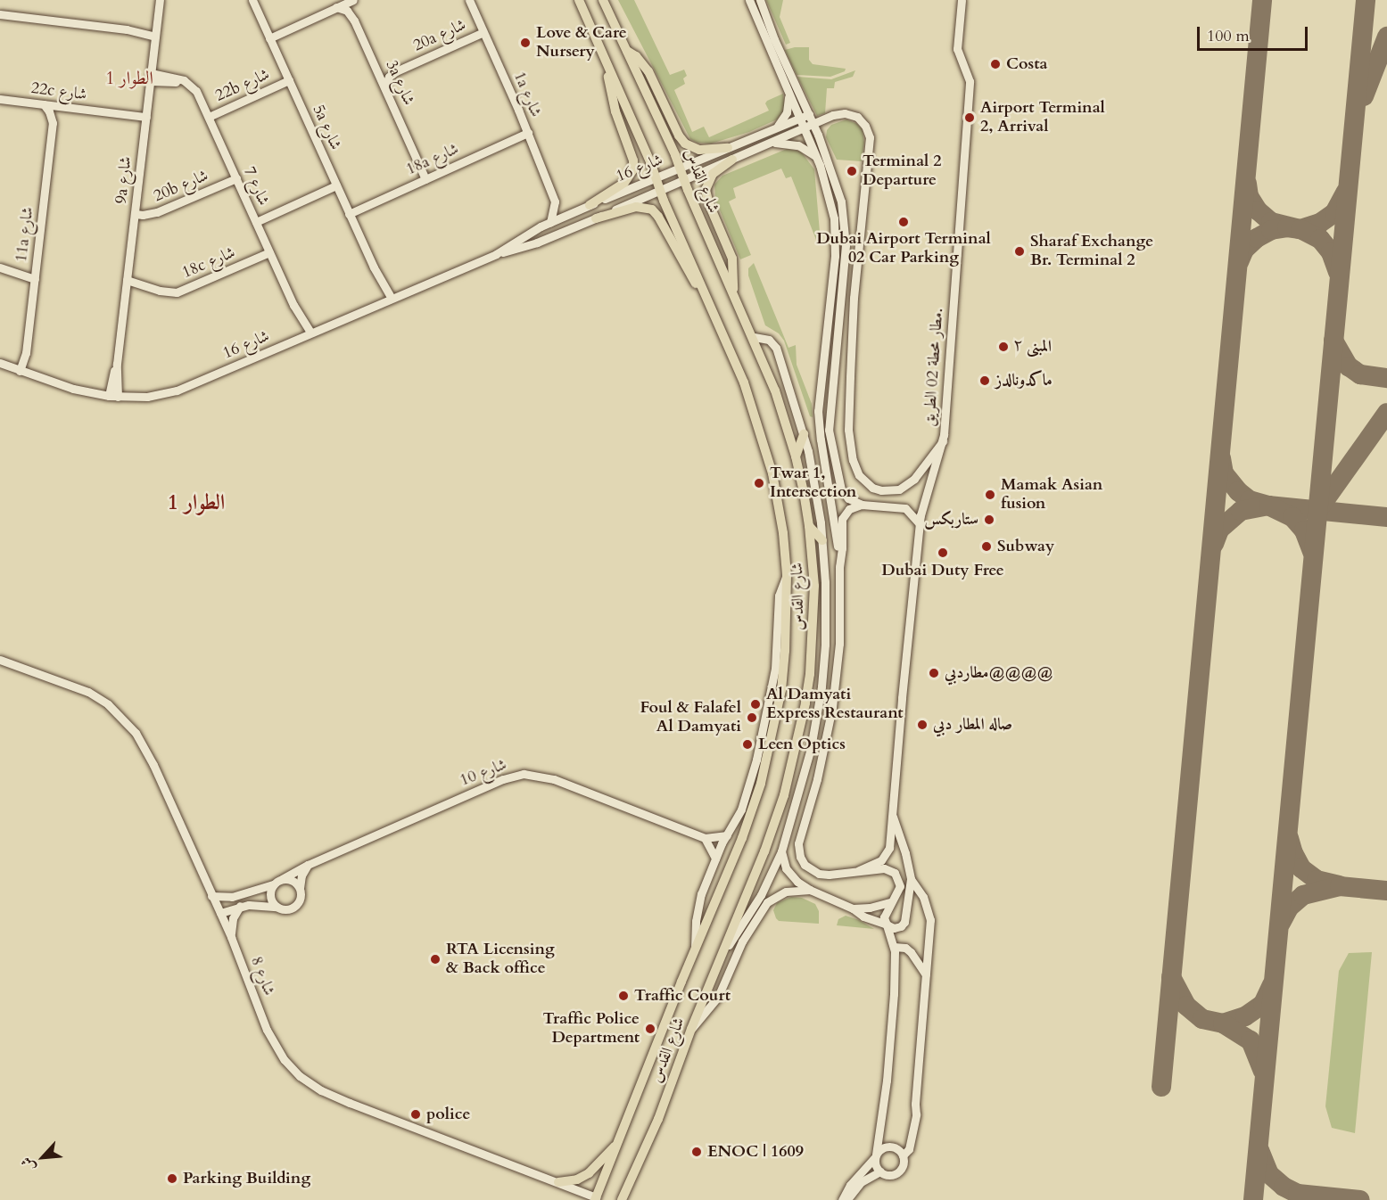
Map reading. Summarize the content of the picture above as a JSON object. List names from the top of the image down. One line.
{"streets":{"main road":["شارع القدس"],"street":["20a شارع","3a شارع","22b شارع","22c شارع","1a شارع","5a شارع","18a شارع","شارع 16","9a شارع","20b شارع","شارع 7","11a شارع","18c شارع","مطار محطة 02 الطريق.","شارع 10","شارع 8"]},"crossings":[["20a شارع","3a شارع"],["20a شارع","1a شارع"],["3a شارع","18a شارع"],["22b شارع","5a شارع"],["22b شارع","شارع 7"],["22c شارع","9a شارع"],["22c شارع","11a شارع"],["1a شارع","18a شارع"],["5a شارع","18a شارع"],["5a شارع","شارع 16"],["شارع 16","9a شارع"],["شارع 16","شارع القدس"],["شارع 16","شارع 7"],["شارع 16","11a شارع"],["شارع 16","مطار محطة 02 الطريق."],["9a شارع","20b شارع"],["9a شارع","شارع 7"],["9a شارع","18c شارع"],["شارع القدس","مطار محطة 02 الطريق."],["شارع القدس","شارع 8"],["20b شارع","شارع 7"],["شارع 7","18c شارع"]],"districts":["الطوار 1","الطوار 1"],"places":["Love & Care Nursery","Costa","Airport Terminal 2, Arrival","Terminal 2 Departure","Dubai Airport Terminal 02 Car Parking","Sharaf Exchange Br. Terminal 2","المبنى ٢","ماكدونالدز","Twar 1, Intersection","Mamak Asian fusion","ستاربكس","Subway","Dubai Duty Free","مطاردبي@@@@","Al Damyati Express Restaurant","Foul & Falafel Al Damyati","صاله المطار دبي","Leen Optics","RTA Licensing & Back office","Traffic Court","Traffic Police Department","police","ENOC | 1609","Parking Building"],"scale_bar":"100 m","north":"bottom left"}
